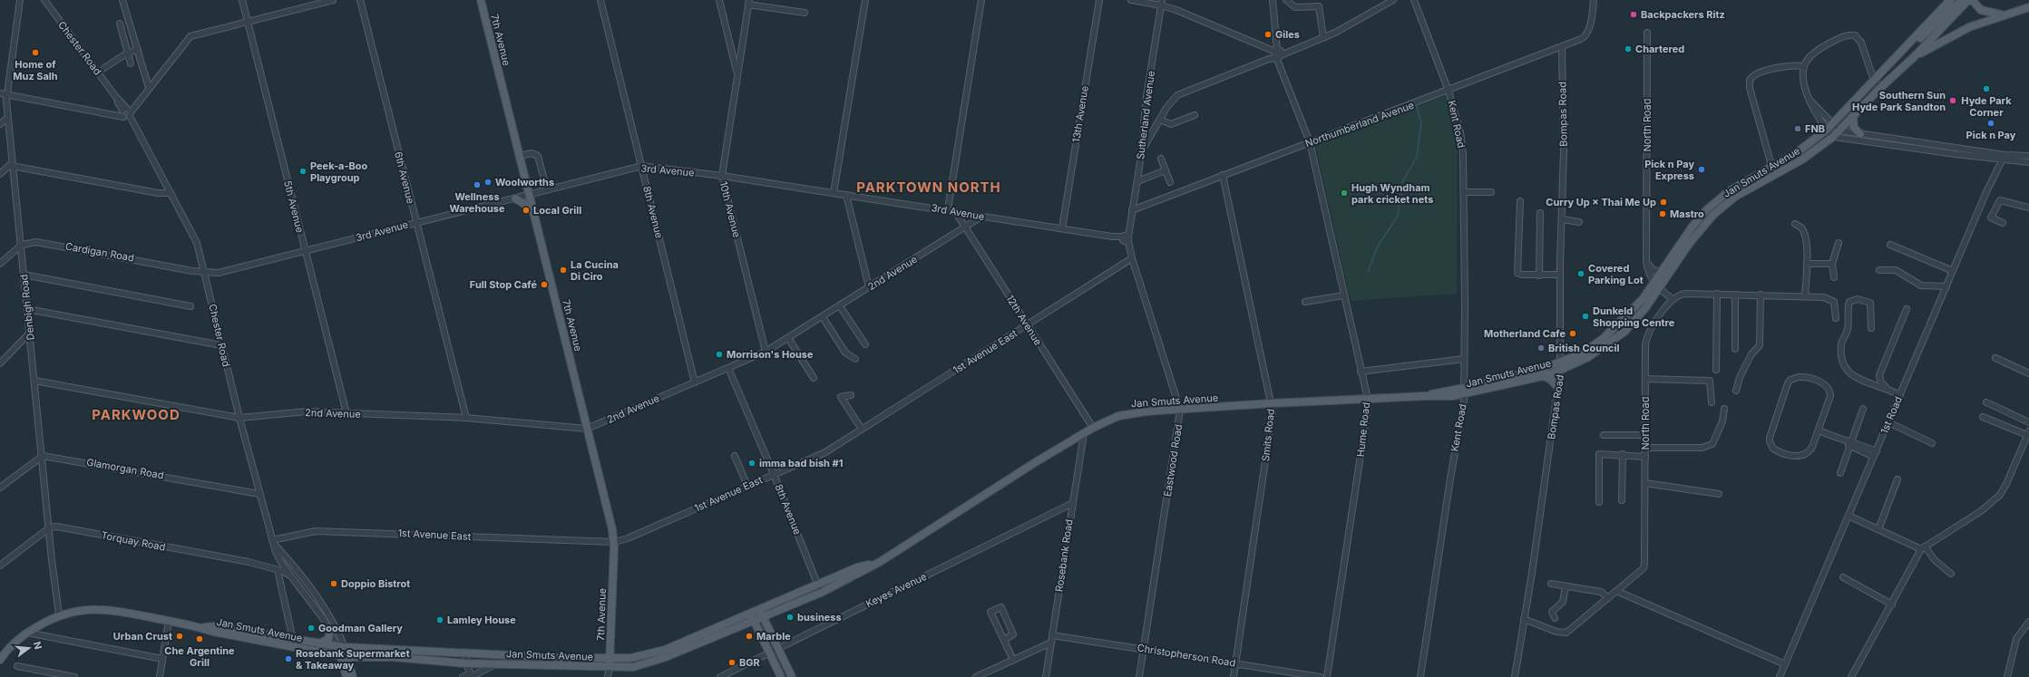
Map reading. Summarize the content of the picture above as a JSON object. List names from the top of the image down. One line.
{"streets":{"main road":["7th Avenue","Jan Smuts Avenue"],"street":["Chester Road","13th Avenue","Bompas Road","Sutherland Avenue","Northumberland Avenue","Kent Road","North Road","3rd Avenue","6th Avenue","5th Avenue","10th Avenue","8th Avenue","Cardigan Road","2nd Avenue","Denbigh Road","12th Avenue","1st Avenue East","1st Road","Hume Road","Smits Road","Eastwood Road","Glamorgan Road","Torquay Road","Rosebank Road","Keyes Avenue","Christopherson Road"]},"crossings":[["7th Avenue","3rd Avenue"],["7th Avenue","Jan Smuts Avenue"],["7th Avenue","2nd Avenue"],["7th Avenue","1st Avenue East"],["Chester Road","3rd Avenue"],["Chester Road","Jan Smuts Avenue"],["Chester Road","Cardigan Road"],["Chester Road","2nd Avenue"],["Chester Road","1st Avenue East"],["Chester Road","Glamorgan Road"],["Chester Road","Torquay Road"],["13th Avenue","3rd Avenue"],["Bompas Road","Northumberland Avenue"],["Bompas Road","North Road"],["Bompas Road","Jan Smuts Avenue"],["Sutherland Avenue","Northumberland Avenue"],["Sutherland Avenue","3rd Avenue"],["Sutherland Avenue","Eastwood Road"],["Northumberland Avenue","Kent Road"],["Northumberland Avenue","Hume Road"],["Northumberland Avenue","Smits Road"],["Kent Road","Jan Smuts Avenue"],["North Road","Jan Smuts Avenue"],["3rd Avenue","6th Avenue"],["3rd Avenue","5th Avenue"],["3rd Avenue","10th Avenue"],["3rd Avenue","8th Avenue"],["3rd Avenue","Cardigan Road"],["3rd Avenue","2nd Avenue"],["3rd Avenue","12th Avenue"],["3rd Avenue","Eastwood Road"],["Jan Smuts Avenue","8th Avenue"],["Jan Smuts Avenue","Denbigh Road"],["Jan Smuts Avenue","12th Avenue"],["Jan Smuts Avenue","Hume Road"],["Jan Smuts Avenue","Smits Road"],["Jan Smuts Avenue","Eastwood Road"],["Jan Smuts Avenue","Rosebank Road"],["6th Avenue","2nd Avenue"],["5th Avenue","2nd Avenue"],["10th Avenue","2nd Avenue"],["8th Avenue","2nd Avenue"],["8th Avenue","1st Avenue East"],["Cardigan Road","Denbigh Road"],["2nd Avenue","Denbigh Road"],["2nd Avenue","12th Avenue"],["Denbigh Road","Glamorgan Road"],["Denbigh Road","Torquay Road"],["12th Avenue","1st Avenue East"],["1st Avenue East","Eastwood Road"],["Smits Road","Christopherson Road"],["Eastwood Road","Christopherson Road"],["Rosebank Road","Keyes Avenue"],["Rosebank Road","Christopherson Road"]],"districts":["PARKTOWN NORTH","PARKWOOD"],"places":["Backpackers Ritz","Giles","Chartered","Home of Muz Salh","Hyde Park Corner","Southern Sun Hyde Park Sandton","Pick n Pay","FNB","Pick n Pay Express","Peek-a-Boo Playgroup","Woolworths","Wellness Warehouse","Hugh Wyndham park cricket nets","Curry Up × Thai Me Up","Local Grill","Mastro","La Cucina Di Ciro","Covered Parking Lot","Full Stop Café","Dunkeld Shopping Centre","Motherland Cafe","British Council","Morrison's House","imma bad bish #1","Doppio Bistrot","business","Lamley House","Goodman Gallery","Urban Crust","Marble","Che Argentine Grill","Rosebank Supermarket & Takeaway","BGR"],"north":"right"}
